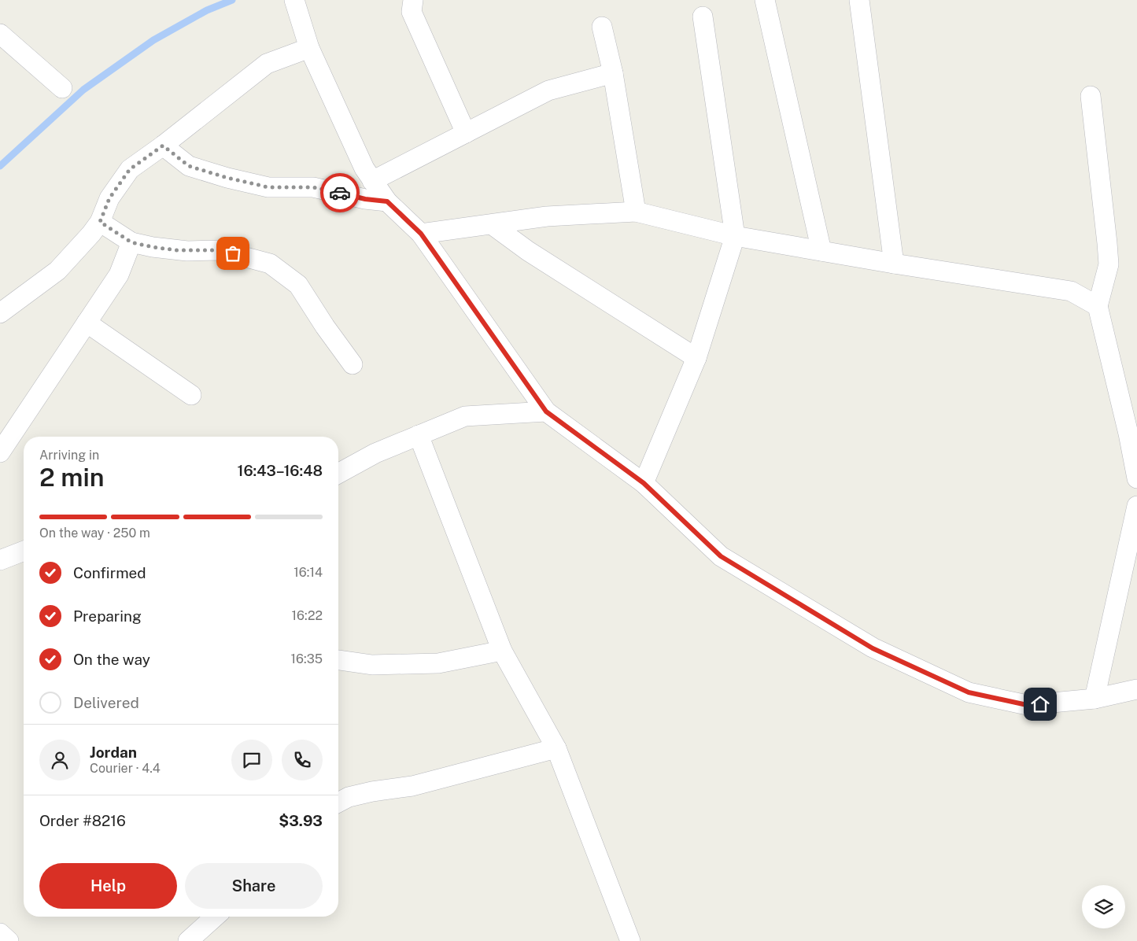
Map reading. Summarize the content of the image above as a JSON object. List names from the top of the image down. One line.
{"page":{"heading":["2 min","Arriving in","16:43–16:48"],"panel":["Jordan","Courier · 4.4","Order #8216","$3.93"],"bar":"On the way · 250 m","list":[["Confirmed","16:14"],["Preparing","16:22"],["On the way","16:35"],"Delivered"],"buttons":["Help","Share"]}}
